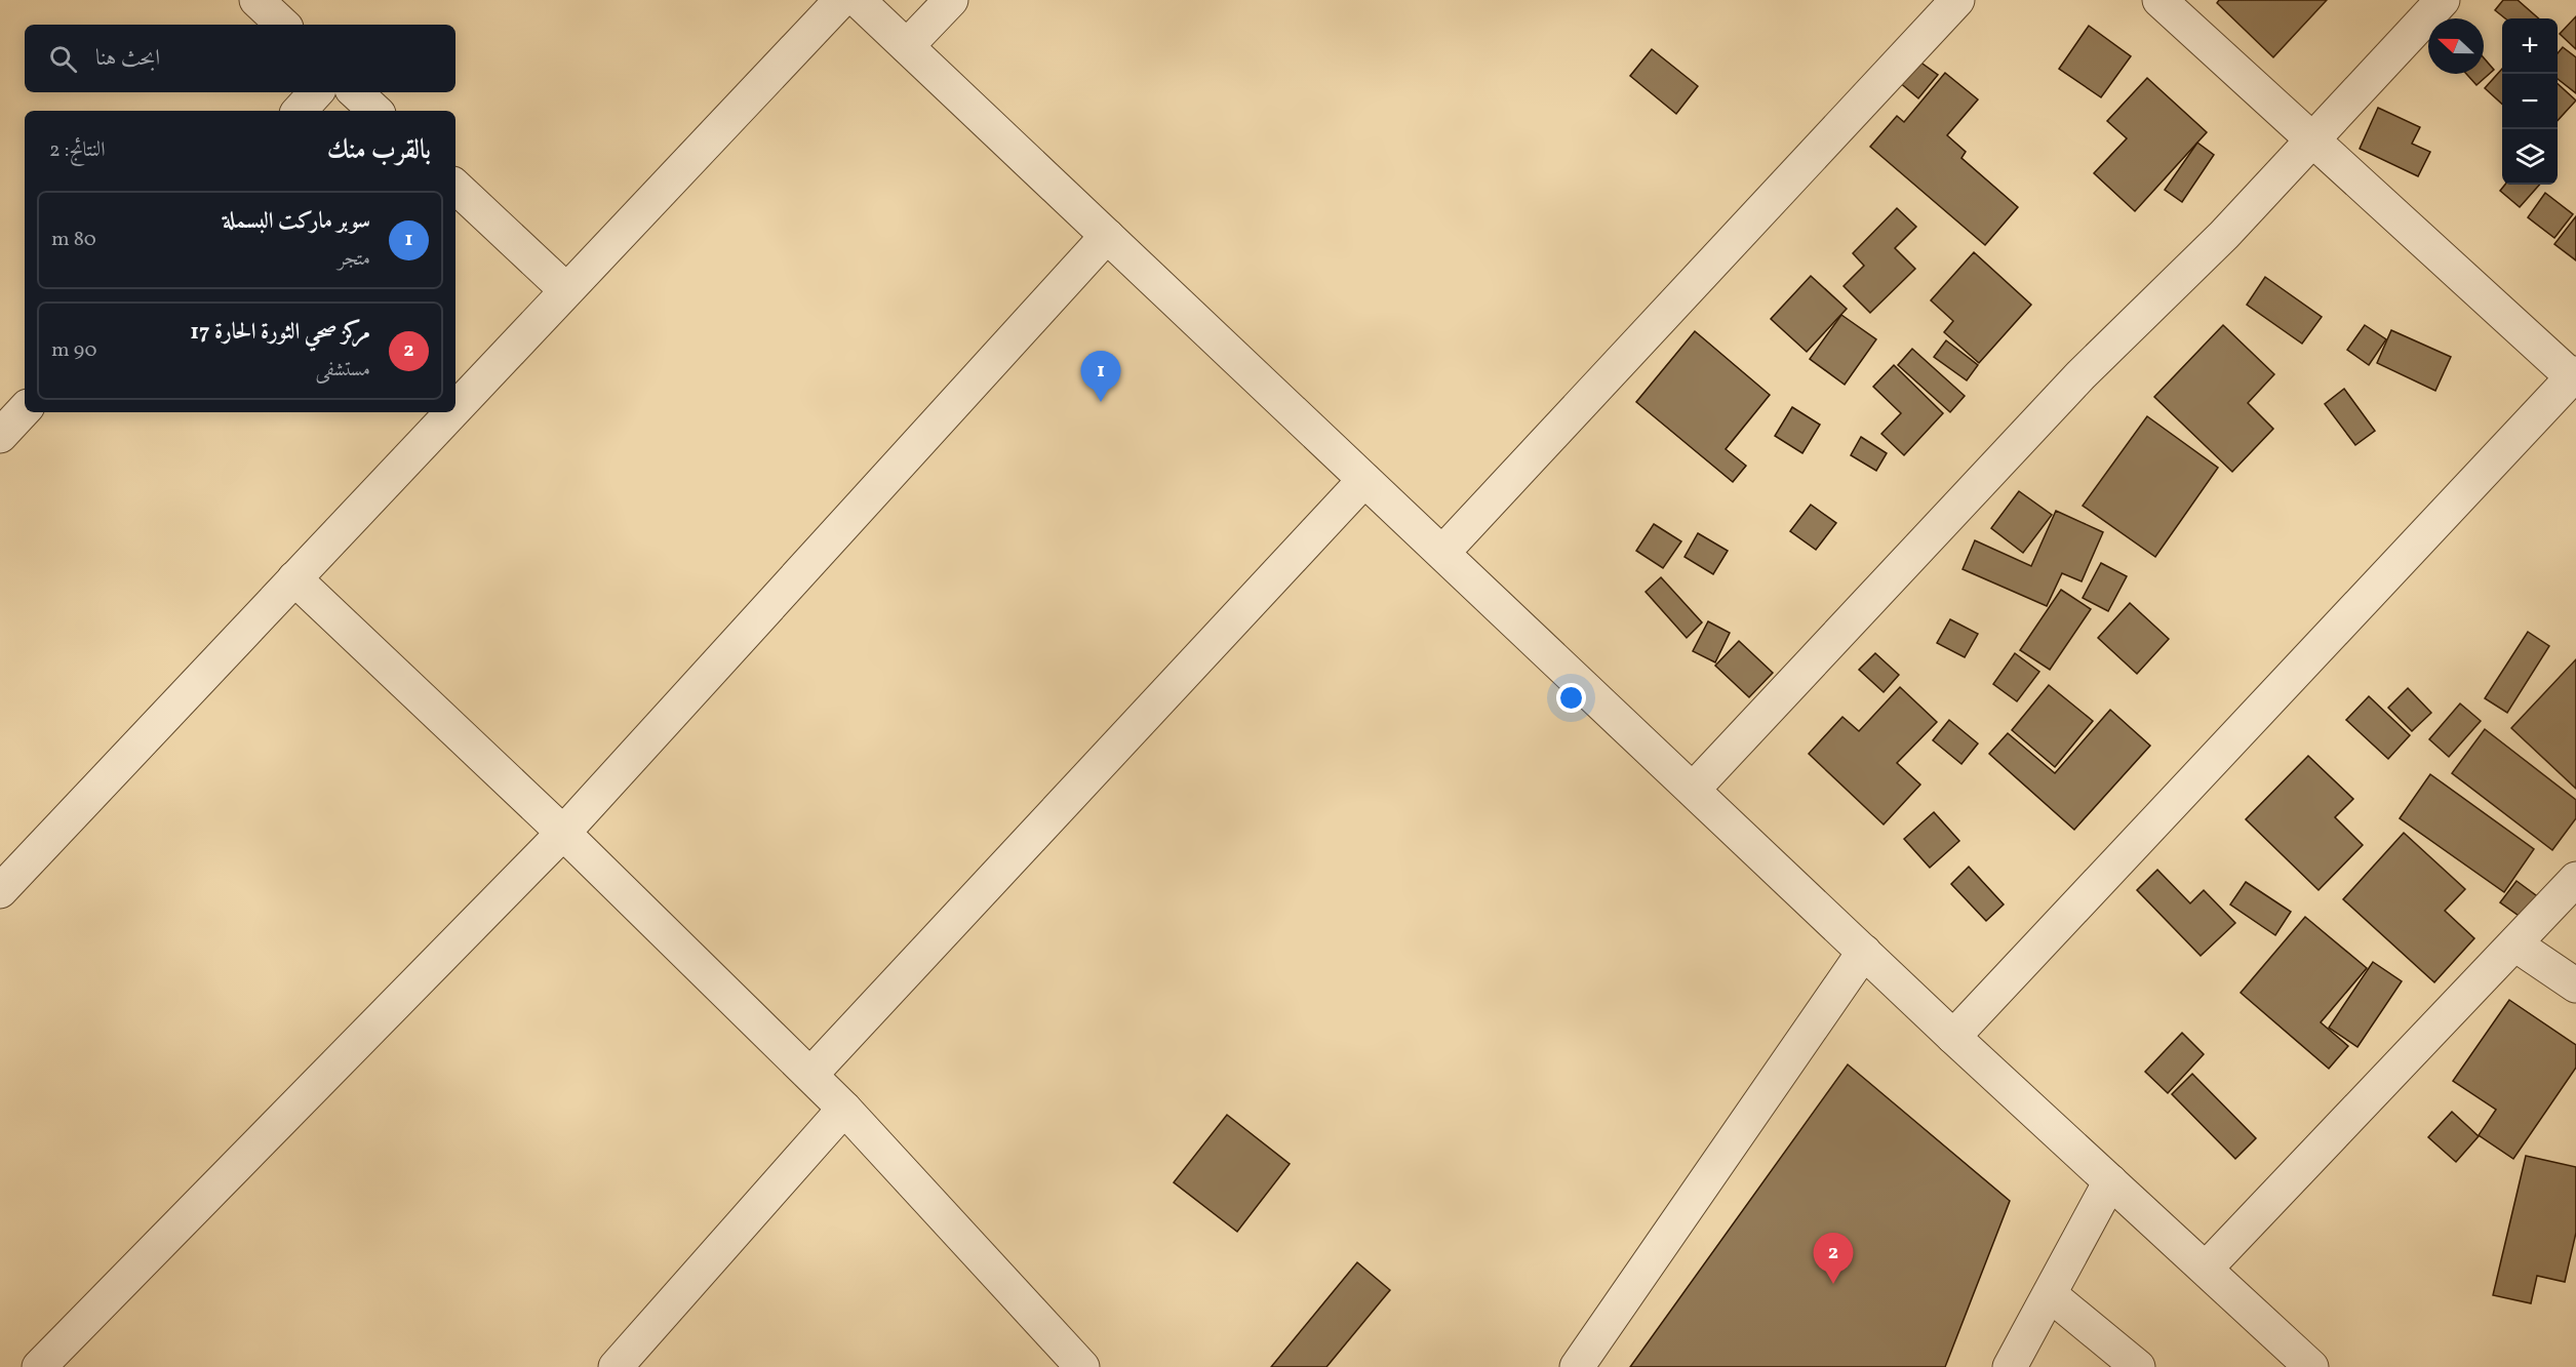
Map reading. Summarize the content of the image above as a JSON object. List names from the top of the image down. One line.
{"north":"left","page":{"map_buttons":["+","−"],"search":"ابحث هنا","heading":["بالقرب منك","النتائج: 2"],"list":[{"mark":"1","name":"سوبر ماركت البسملة","note":"متجر","value":"80 m"},{"mark":"2","name":"مركز صحي الثورة الحارة 17","note":"مستشفى","value":"90 m"}],"pins":["1","2"]}}
